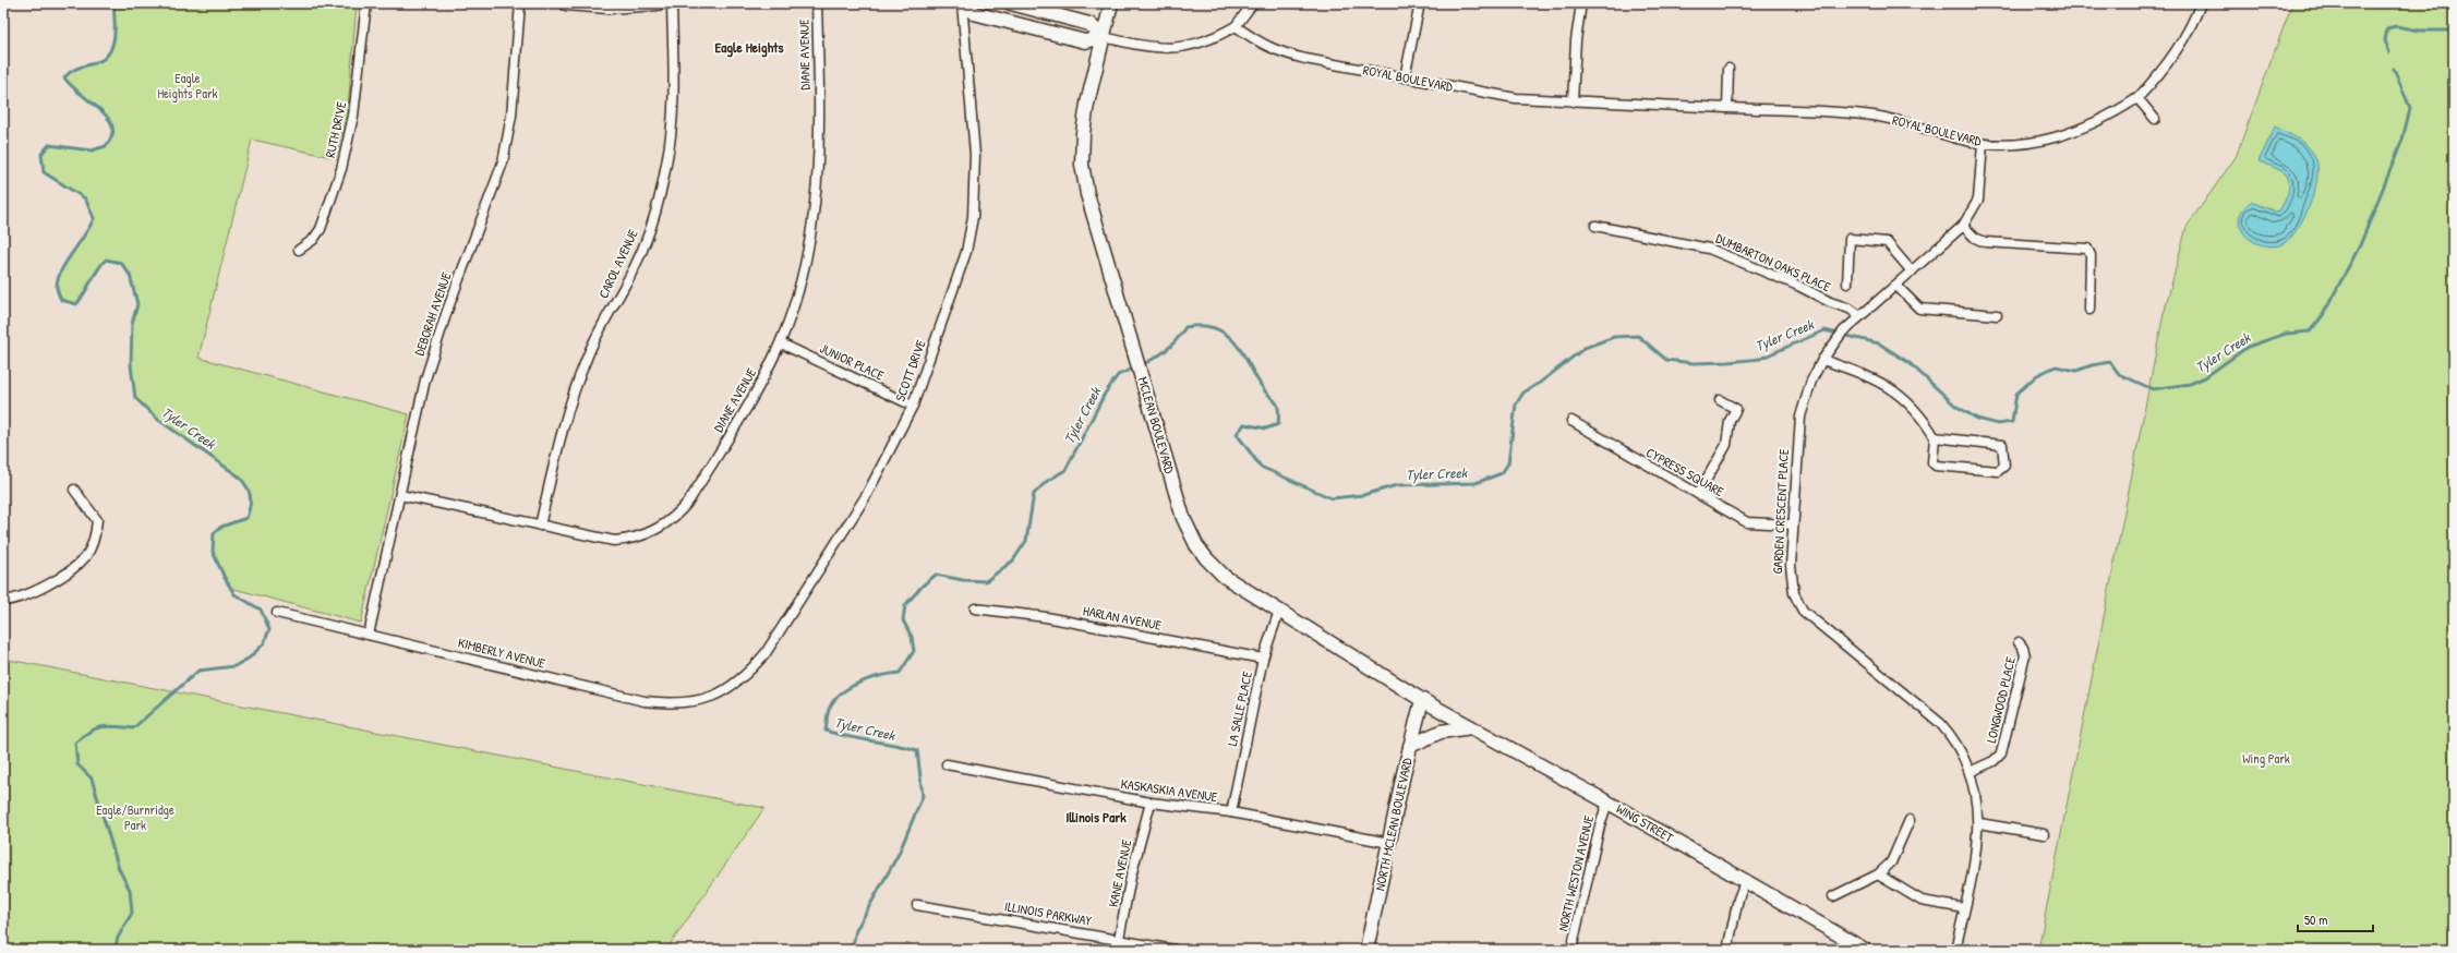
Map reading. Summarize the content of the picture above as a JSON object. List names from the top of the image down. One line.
{"streets":{"main road":["MCLEAN BOULEVARD","WING STREET","NORTH MCLEAN BOULEVARD"],"street":["DIANE AVENUE","ROYAL BOULEVARD","RUTH DRIVE","DUMBARTON OAKS PLACE","CAROL AVENUE","DEBORAH AVENUE","JUNIOR PLACE","SCOTT DRIVE","CYPRESS SQUARE","GARDEN CRESCENT PLACE","HARLAN AVENUE","KIMBERLY AVENUE","LONGWOOD PLACE","LA SALLE PLACE","KASKASKIA AVENUE","KANE AVENUE","NORTH WESTON AVENUE","ILLINOIS PARKWAY"]},"crossings":[["DIANE AVENUE","CAROL AVENUE"],["DIANE AVENUE","DEBORAH AVENUE"],["DIANE AVENUE","JUNIOR PLACE"],["ROYAL BOULEVARD","GARDEN CRESCENT PLACE"],["DUMBARTON OAKS PLACE","GARDEN CRESCENT PLACE"],["DEBORAH AVENUE","KIMBERLY AVENUE"],["JUNIOR PLACE","SCOTT DRIVE"],["SCOTT DRIVE","KIMBERLY AVENUE"],["MCLEAN BOULEVARD","LA SALLE PLACE"],["MCLEAN BOULEVARD","WING STREET"],["MCLEAN BOULEVARD","NORTH MCLEAN BOULEVARD"],["CYPRESS SQUARE","GARDEN CRESCENT PLACE"],["GARDEN CRESCENT PLACE","LONGWOOD PLACE"],["HARLAN AVENUE","LA SALLE PLACE"],["LA SALLE PLACE","KASKASKIA AVENUE"],["KASKASKIA AVENUE","NORTH MCLEAN BOULEVARD"],["KASKASKIA AVENUE","KANE AVENUE"],["WING STREET","NORTH MCLEAN BOULEVARD"],["WING STREET","NORTH WESTON AVENUE"],["KANE AVENUE","ILLINOIS PARKWAY"]],"districts":["Eagle Heights","Illinois Park"],"water":["Tyler Creek"],"parks":["Eagle Heights Park","Wing Park","Eagle/Burnridge Park"],"scale_bar":"50 m"}
